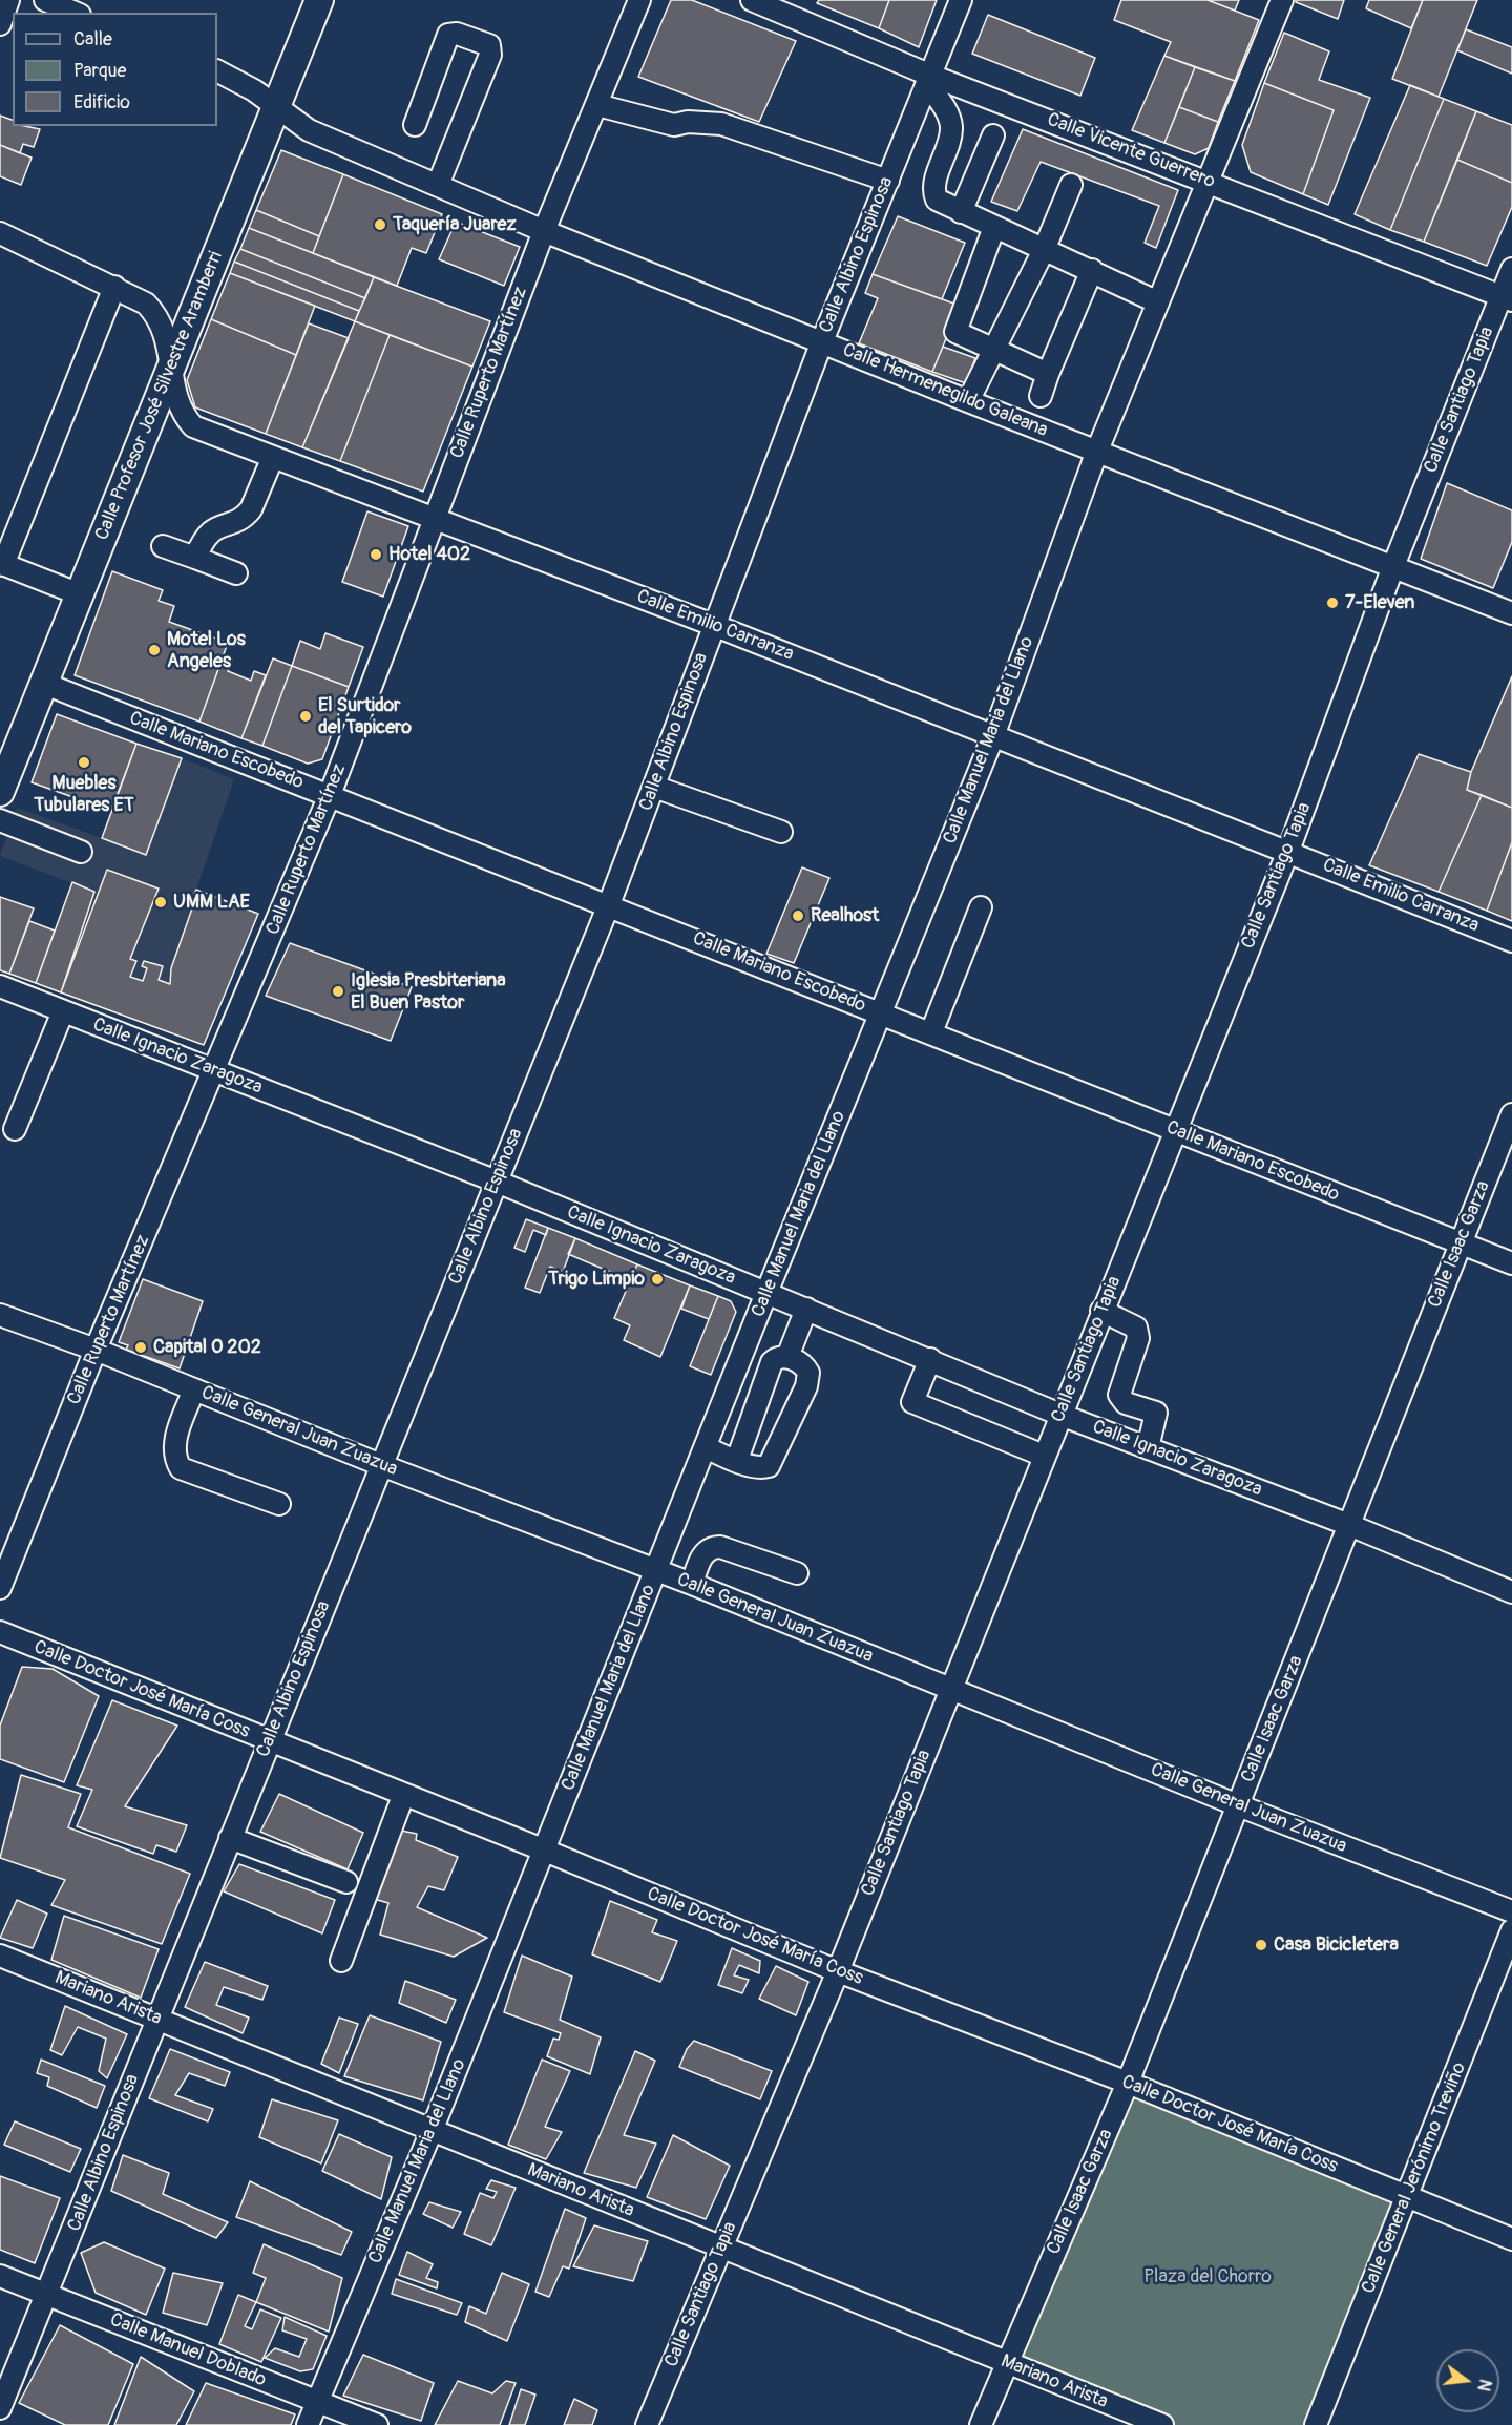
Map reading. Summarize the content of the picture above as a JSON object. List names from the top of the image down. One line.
{"streets":{"main road":["Calle Profesor José Silvestre Aramberri"],"street":["Calle Vicente Guerrero","Calle Albino Espinosa","Calle Ruperto Martínez","Calle Hermenegildo Galeana","Calle Santiago Tapia","Calle Emilio Carranza","Calle Manuel Maria del Llano","Calle Mariano Escobedo","Calle Ignacio Zaragoza","Calle Isaac Garza","Calle General Juan Zuazua","Calle Doctor José María Coss","Mariano Arista","Calle General Jerónimo Treviño","Calle Manuel Doblado"]},"crossings":[["Calle Vicente Guerrero","Calle Albino Espinosa"],["Calle Vicente Guerrero","Calle Santiago Tapia"],["Calle Vicente Guerrero","Calle Manuel Maria del Llano"],["Calle Albino Espinosa","Calle Hermenegildo Galeana"],["Calle Albino Espinosa","Calle Emilio Carranza"],["Calle Albino Espinosa","Calle Mariano Escobedo"],["Calle Albino Espinosa","Calle Ignacio Zaragoza"],["Calle Albino Espinosa","Calle General Juan Zuazua"],["Calle Albino Espinosa","Calle Doctor José María Coss"],["Calle Albino Espinosa","Mariano Arista"],["Calle Albino Espinosa","Calle Manuel Doblado"],["Calle Ruperto Martínez","Calle Hermenegildo Galeana"],["Calle Ruperto Martínez","Calle Emilio Carranza"],["Calle Ruperto Martínez","Calle Mariano Escobedo"],["Calle Ruperto Martínez","Calle Ignacio Zaragoza"],["Calle Ruperto Martínez","Calle General Juan Zuazua"],["Calle Hermenegildo Galeana","Calle Profesor José Silvestre Aramberri"],["Calle Hermenegildo Galeana","Calle Santiago Tapia"],["Calle Hermenegildo Galeana","Calle Manuel Maria del Llano"],["Calle Profesor José Silvestre Aramberri","Calle Emilio Carranza"],["Calle Profesor José Silvestre Aramberri","Calle Mariano Escobedo"],["Calle Santiago Tapia","Calle Emilio Carranza"],["Calle Santiago Tapia","Calle Mariano Escobedo"],["Calle Santiago Tapia","Calle Ignacio Zaragoza"],["Calle Santiago Tapia","Calle General Juan Zuazua"],["Calle Santiago Tapia","Calle Doctor José María Coss"],["Calle Santiago Tapia","Mariano Arista"],["Calle Emilio Carranza","Calle Manuel Maria del Llano"],["Calle Manuel Maria del Llano","Calle Mariano Escobedo"],["Calle Manuel Maria del Llano","Calle Ignacio Zaragoza"],["Calle Manuel Maria del Llano","Calle General Juan Zuazua"],["Calle Manuel Maria del Llano","Calle Doctor José María Coss"],["Calle Manuel Maria del Llano","Mariano Arista"],["Calle Manuel Maria del Llano","Calle Manuel Doblado"],["Calle Mariano Escobedo","Calle Isaac Garza"],["Calle Ignacio Zaragoza","Calle Isaac Garza"],["Calle Isaac Garza","Calle General Juan Zuazua"],["Calle Isaac Garza","Calle Doctor José María Coss"],["Calle Isaac Garza","Mariano Arista"],["Calle Doctor José María Coss","Calle General Jerónimo Treviño"]],"parks":["Plaza del Chorro"],"places":["Taquería Juarez","Hotel 402","7-Eleven","Motel Los Angeles","El Surtidor del Tapicero","Muebles Tubulares ET","UMM LAE","Realhost","Iglesia Presbiteriana El Buen Pastor","Trigo Limpio","Capital O 202","Casa Bicicletera"],"legend":["Calle","Parque","Edificio"],"north":"right"}
